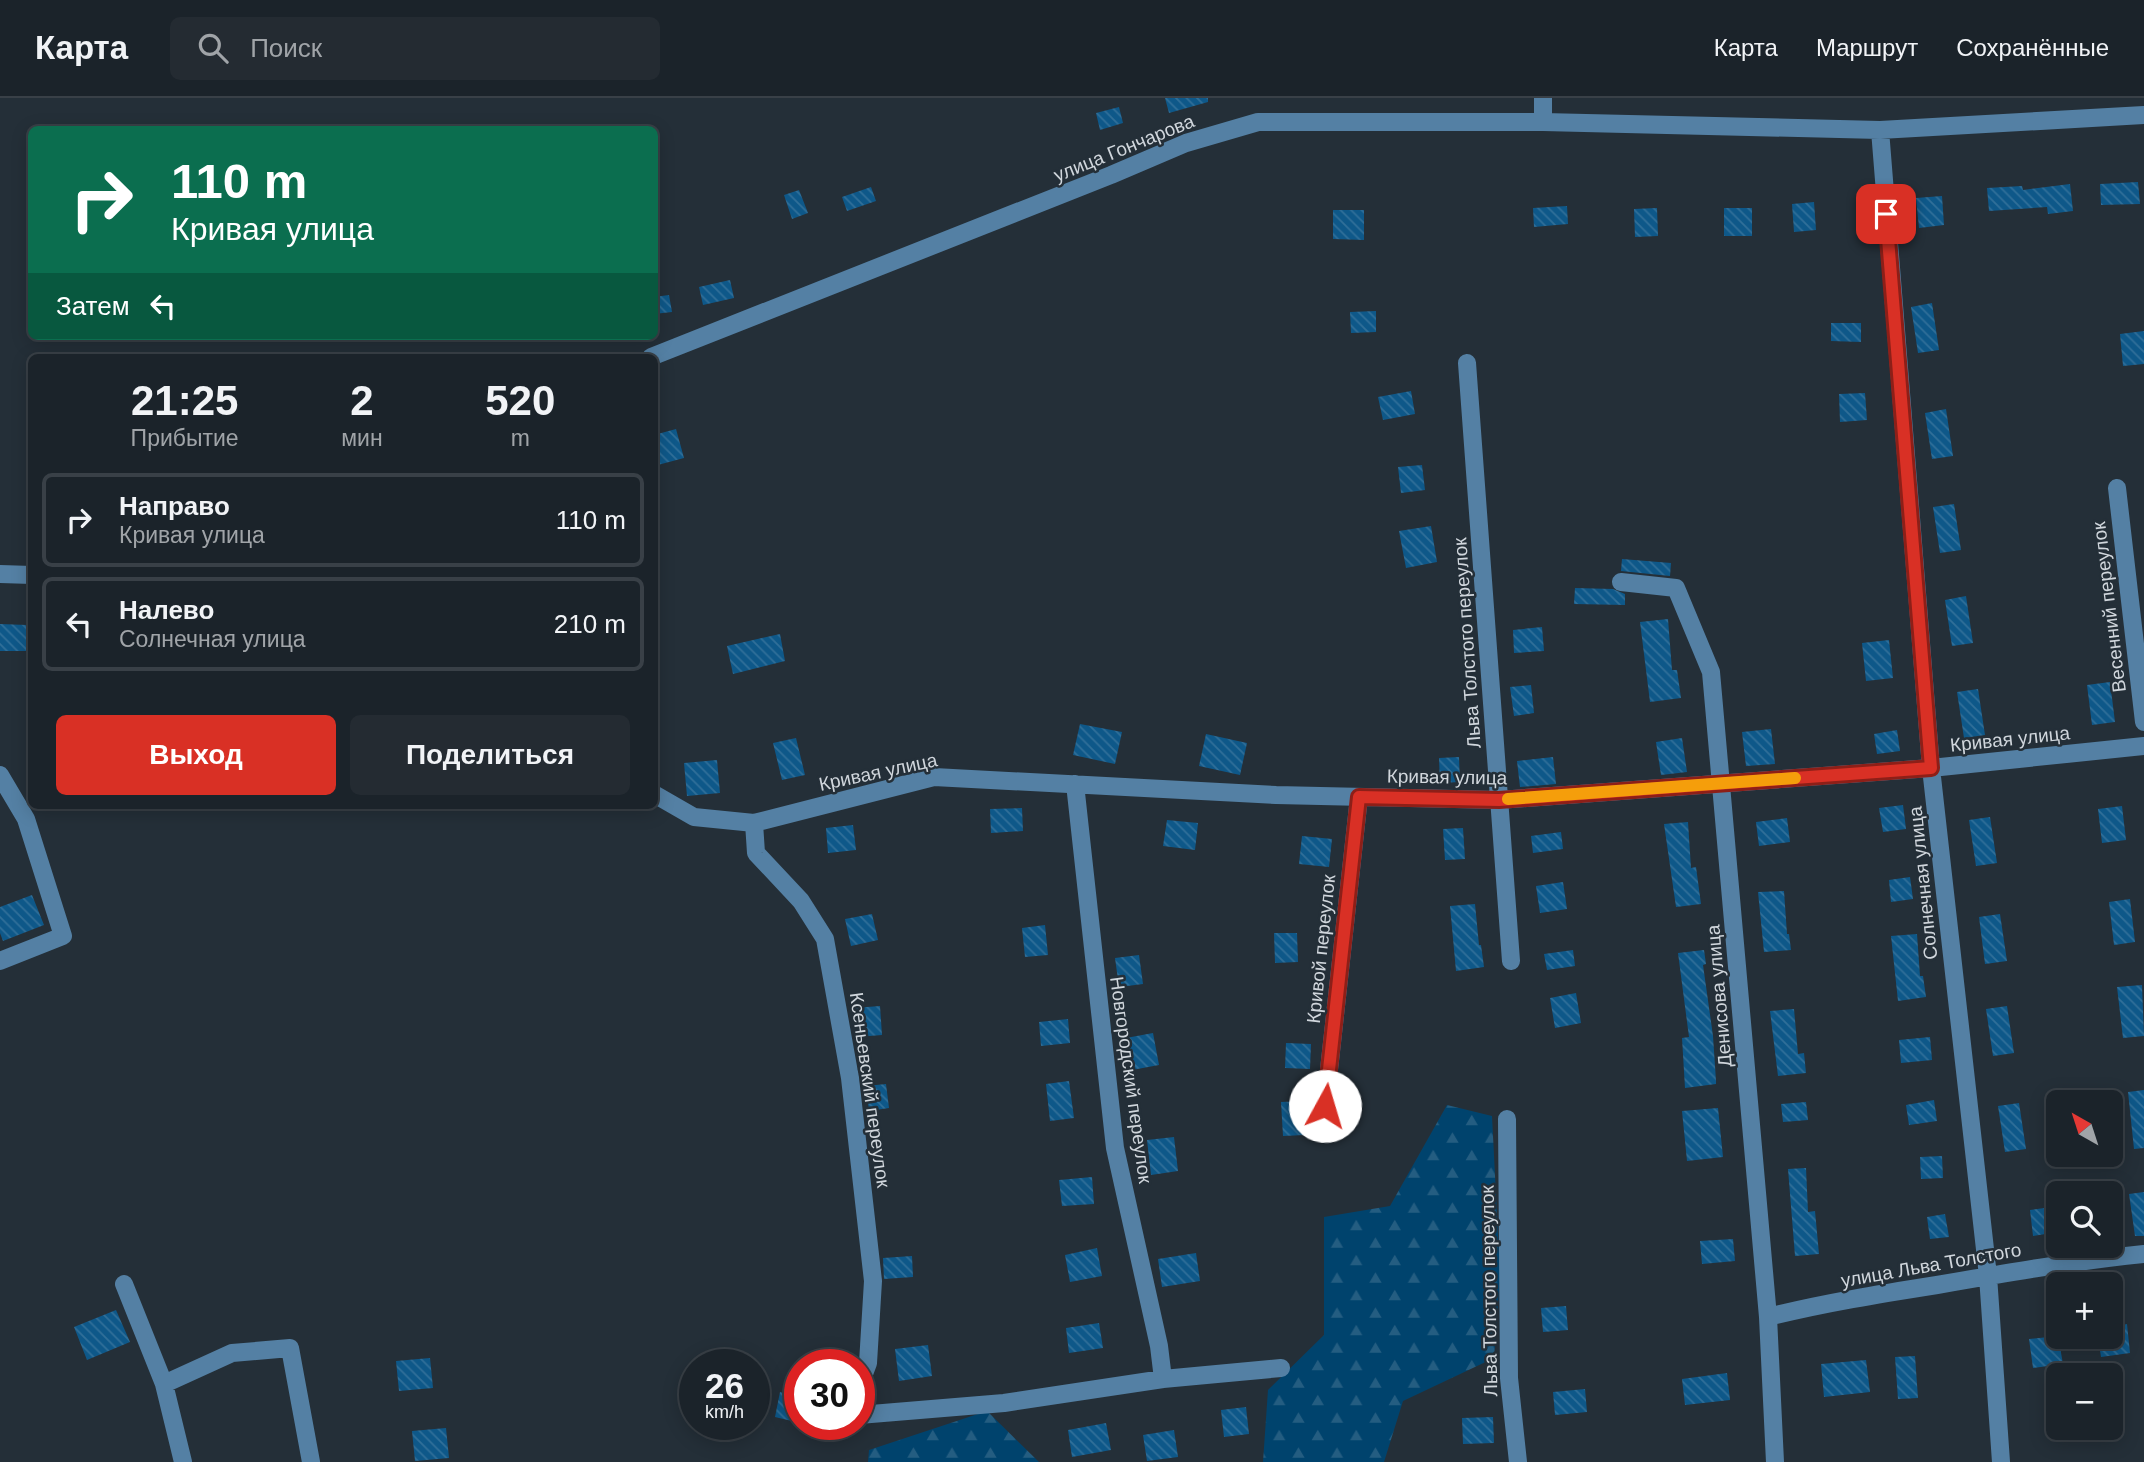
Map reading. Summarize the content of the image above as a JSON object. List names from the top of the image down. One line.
{"streets":{"street":["улица Гончарова","Весенний переулок","Льва Толстого переулок","Кривая улица","Солнечная улица","Кривой переулок","Денисова улица","Новгородский переулок","Ксеньевский переулок","улица Льва Толстого"]},"crossings":[["улица Гончарова","Солнечная улица"],["Льва Толстого переулок","Кривая улица"],["Кривая улица","Солнечная улица"],["Кривая улица","Кривой переулок"],["Кривая улица","Денисова улица"],["Кривая улица","Новгородский переулок"],["Кривая улица","Ксеньевский переулок"],["Солнечная улица","улица Льва Толстого"],["Денисова улица","улица Льва Толстого"]],"north":"top left","page":{"header":"Карта","search":"Поиск","nav":["Карта","Маршрут","Сохранённые"],"turn":["110 m","Кривая улица"],"then":"Затем","eta":["21:25","Прибытие","2","мин","520","m"],"list":[{"name":"Направо","note":"Кривая улица","value":"110 m"},{"name":"Налево","note":"Солнечная улица","value":"210 m"}],"buttons":["Выход","Поделиться"],"map_buttons":["+","−"],"speed":"26 km/h","limit":"30"}}
